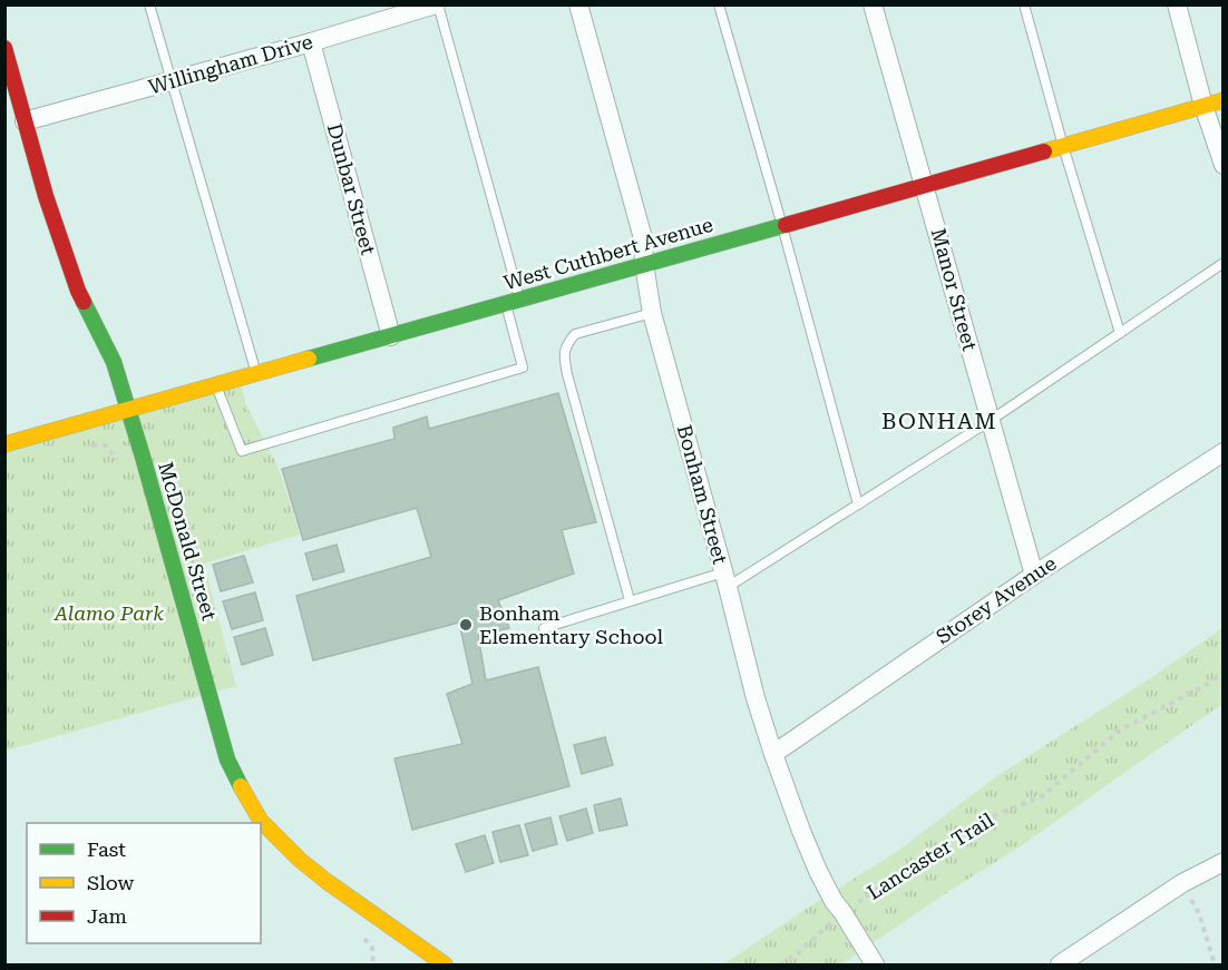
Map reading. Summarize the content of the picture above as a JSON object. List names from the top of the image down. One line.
{"streets":{"street":["Willingham Drive","Dunbar Street","West Cuthbert Avenue","Manor Street","Bonham Street","McDonald Street","Storey Avenue"],"path":["Lancaster Trail"]},"crossings":[["Willingham Drive","Dunbar Street"],["Willingham Drive","McDonald Street"],["Dunbar Street","West Cuthbert Avenue"],["West Cuthbert Avenue","Manor Street"],["West Cuthbert Avenue","Bonham Street"],["West Cuthbert Avenue","McDonald Street"],["Manor Street","Storey Avenue"],["Bonham Street","Storey Avenue"],["Bonham Street","Lancaster Trail"]],"districts":["BONHAM"],"parks":["Alamo Park"],"places":["Bonham Elementary School"],"legend":["Fast","Slow","Jam"]}
